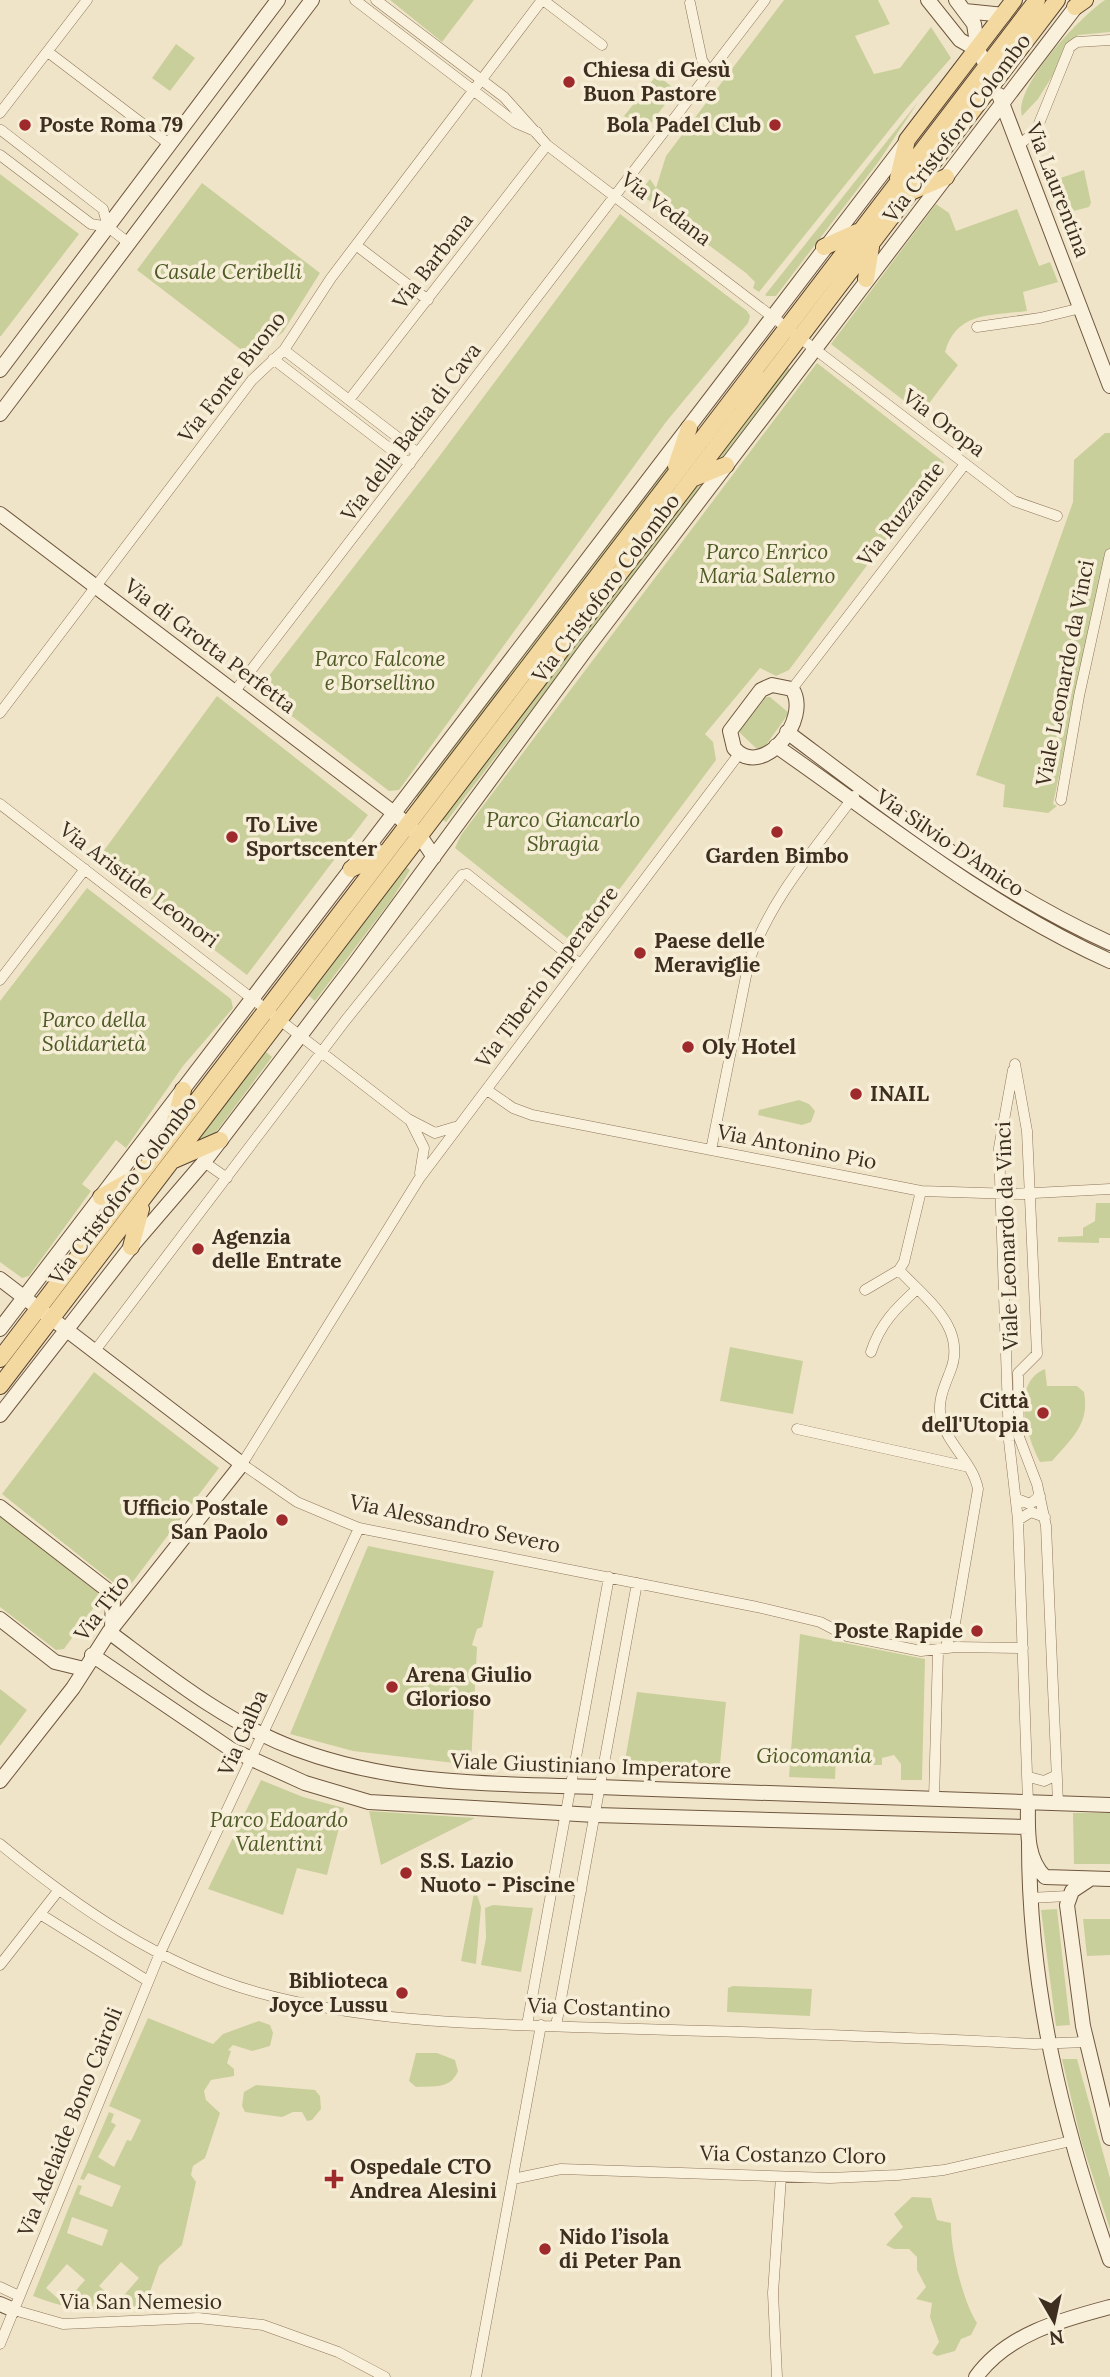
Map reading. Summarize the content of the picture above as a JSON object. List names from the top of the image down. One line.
{"streets":{"main road":["Via Cristoforo Colombo"],"street":["Via Laurentina","Via Vedana","Via Barbana","Via Fonte Buono","Via Oropa","Via della Badia di Cava","Via Ruzzante","Via di Grotta Perfetta","Viale Leonardo da Vinci","Via Silvio D'Amico","Via Aristide Leonori","Via Tiberio Imperatore","Via Antonino Pio","Via Alessandro Severo","Via Tito","Via Galba","Viale Giustiniano Imperatore","Via Costantino","Via Adelaide Bono Cairoli","Via Costanzo Cloro","Via San Nemesio"]},"crossings":[["Via Cristoforo Colombo","Via Laurentina"],["Via Cristoforo Colombo","Via Vedana"],["Via Cristoforo Colombo","Via Oropa"],["Via Cristoforo Colombo","Via di Grotta Perfetta"],["Via Cristoforo Colombo","Via Aristide Leonori"],["Via Cristoforo Colombo","Via Alessandro Severo"],["Via Vedana","Via Barbana"],["Via Vedana","Via Fonte Buono"],["Via Vedana","Via della Badia di Cava"],["Via Fonte Buono","Via di Grotta Perfetta"],["Via Oropa","Via Ruzzante"],["Via della Badia di Cava","Via di Grotta Perfetta"],["Viale Leonardo da Vinci","Via Antonino Pio"],["Viale Leonardo da Vinci","Via Alessandro Severo"],["Viale Leonardo da Vinci","Viale Giustiniano Imperatore"],["Via Tiberio Imperatore","Via Antonino Pio"],["Via Alessandro Severo","Via Tito"],["Via Alessandro Severo","Via Galba"],["Via Tito","Viale Giustiniano Imperatore"],["Via Galba","Viale Giustiniano Imperatore"],["Via Galba","Via Costantino"],["Via Galba","Via Adelaide Bono Cairoli"],["Via Costantino","Via Adelaide Bono Cairoli"],["Via Adelaide Bono Cairoli","Via San Nemesio"]],"parks":["Casale Ceribelli","Parco Enrico Maria Salerno","Parco Falcone e Borsellino","Parco Giancarlo Sbragia","Parco della Solidarietà","Giocomania","Parco Edoardo Valentini"],"places":{"other":["Chiesa di Gesù Buon Pastore","Poste Roma 79","Bola Padel Club","Garden Bimbo","To Live Sportscenter","Paese delle Meraviglie","Oly Hotel","INAIL","Agenzia delle Entrate","Città dell'Utopia","Ufficio Postale San Paolo","Poste Rapide","Arena Giulio Glorioso","S.S. Lazio Nuoto - Piscine","Biblioteca Joyce Lussu","Nido l’isola di Peter Pan"],"health":["Ospedale CTO Andrea Alesini"]},"north":"bottom"}
